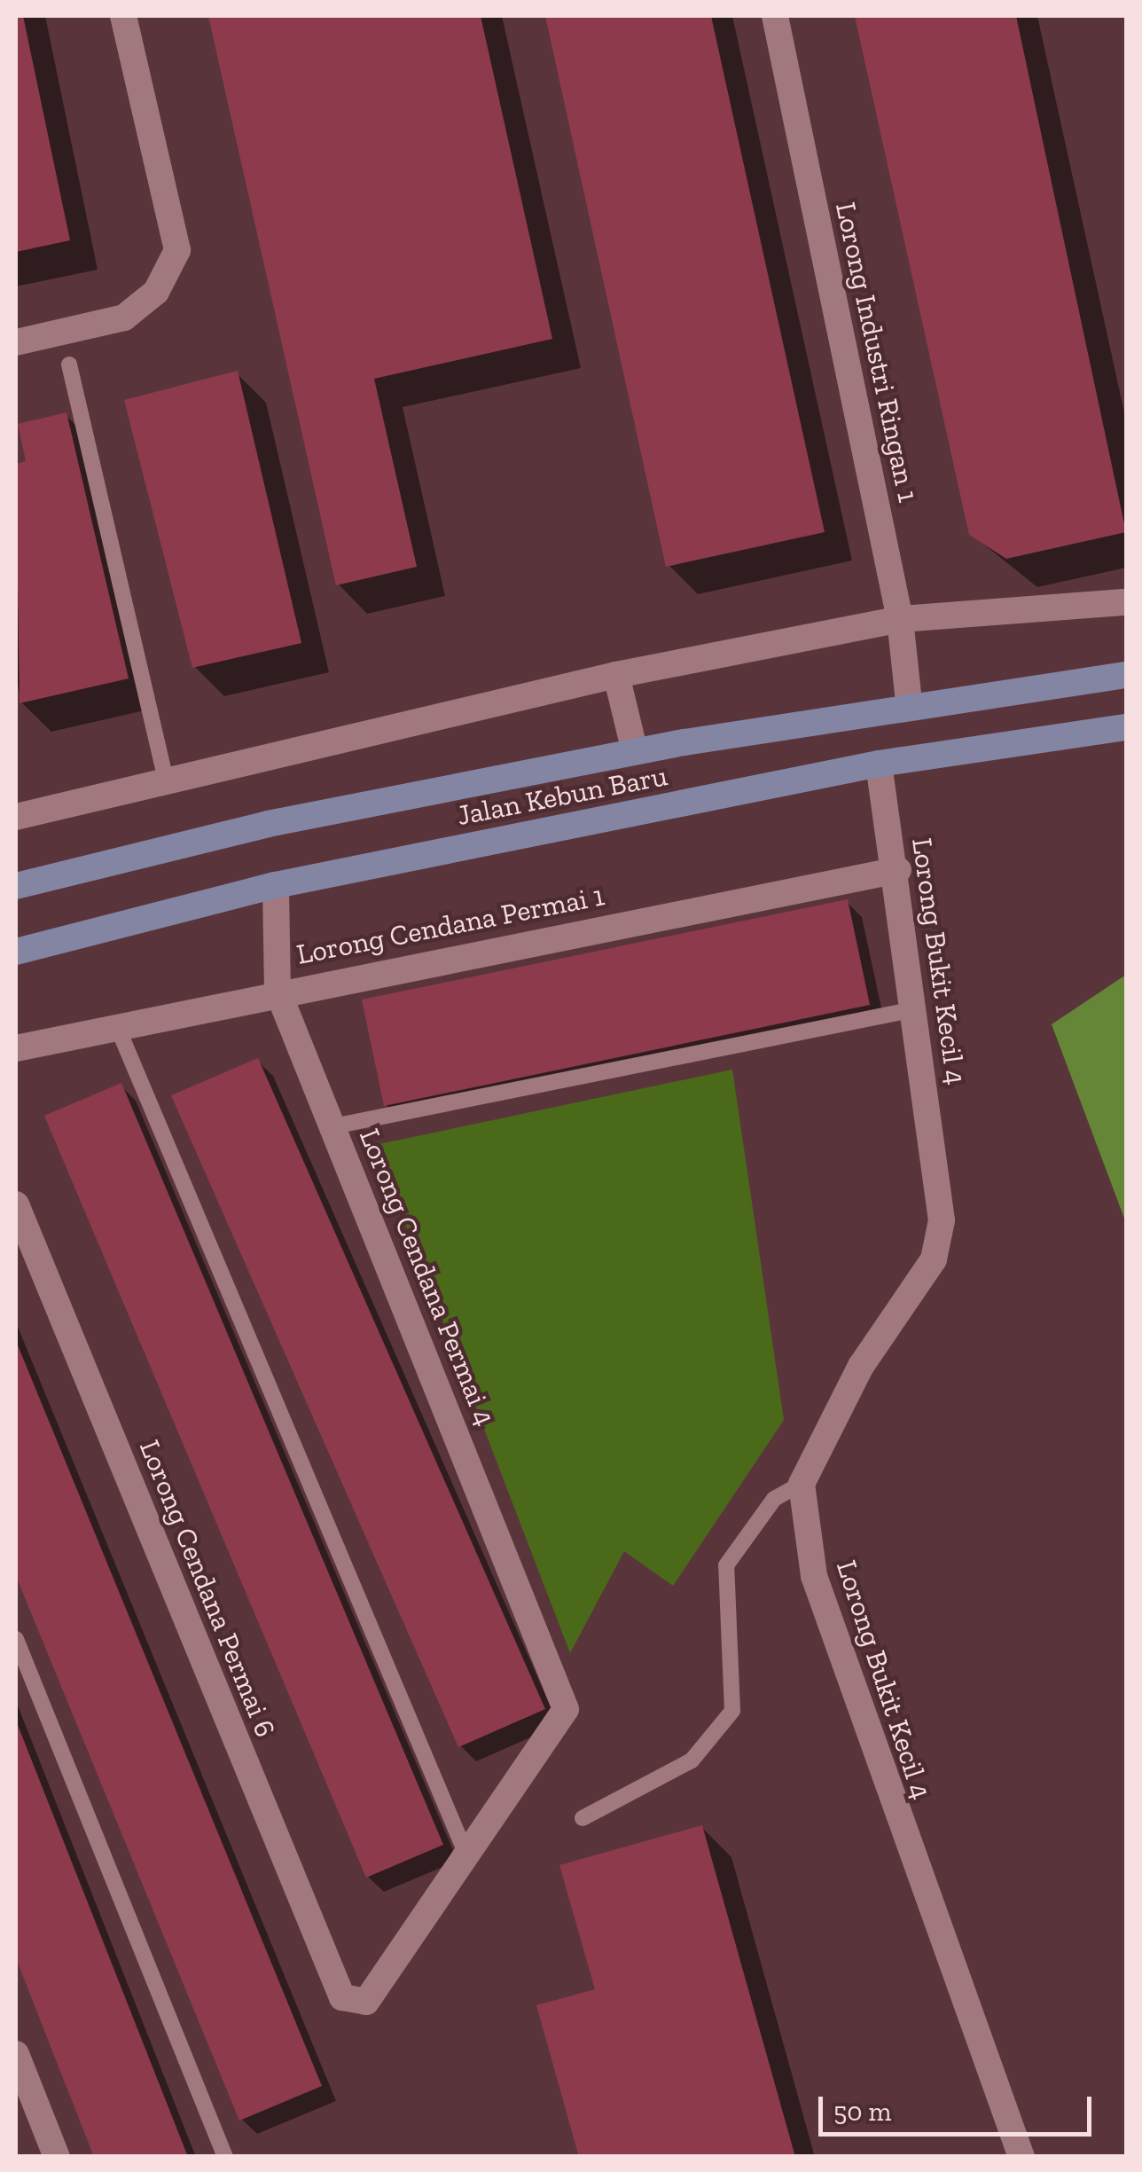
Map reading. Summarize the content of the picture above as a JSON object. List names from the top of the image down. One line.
{"streets":{"street":["Lorong Industri Ringan 1","Jalan Kebun Baru","Lorong Cendana Permai 1","Lorong Bukit Kecil 4","Lorong Cendana Permai 4","Lorong Cendana Permai 6"]},"crossings":[["Lorong Industri Ringan 1","Jalan Kebun Baru"],["Jalan Kebun Baru","Lorong Bukit Kecil 4"],["Jalan Kebun Baru","Lorong Cendana Permai 4"],["Lorong Cendana Permai 1","Lorong Bukit Kecil 4"],["Lorong Cendana Permai 1","Lorong Cendana Permai 4"],["Lorong Cendana Permai 4","Lorong Cendana Permai 6"]],"scale_bar":"50 m"}
